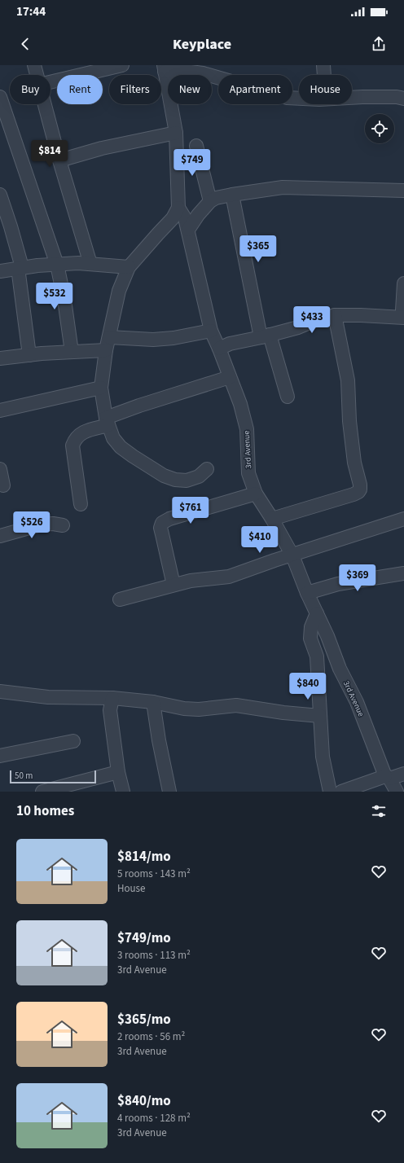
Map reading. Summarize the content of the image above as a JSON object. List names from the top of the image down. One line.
{"streets":{"street":["3rd Avenue"]},"scale_bar":"50 m","page":{"status":"17:44","header":"Keyplace","chip":["Buy","Rent","Filters","New","Apartment","House"],"price":["$814","$749","$365","$532","$433","$761","$526","$410","$369","$840"],"scale":"50 m","heading":"10 homes","list":[{"name":"$814/mo","note":"5 rooms · 143 m² · House"},{"name":"$749/mo","note":"3 rooms · 113 m² · 3rd Avenue"},{"name":"$365/mo","note":"2 rooms · 56 m² · 3rd Avenue"},{"name":"$840/mo","note":"4 rooms · 128 m² · 3rd Avenue"}]}}
